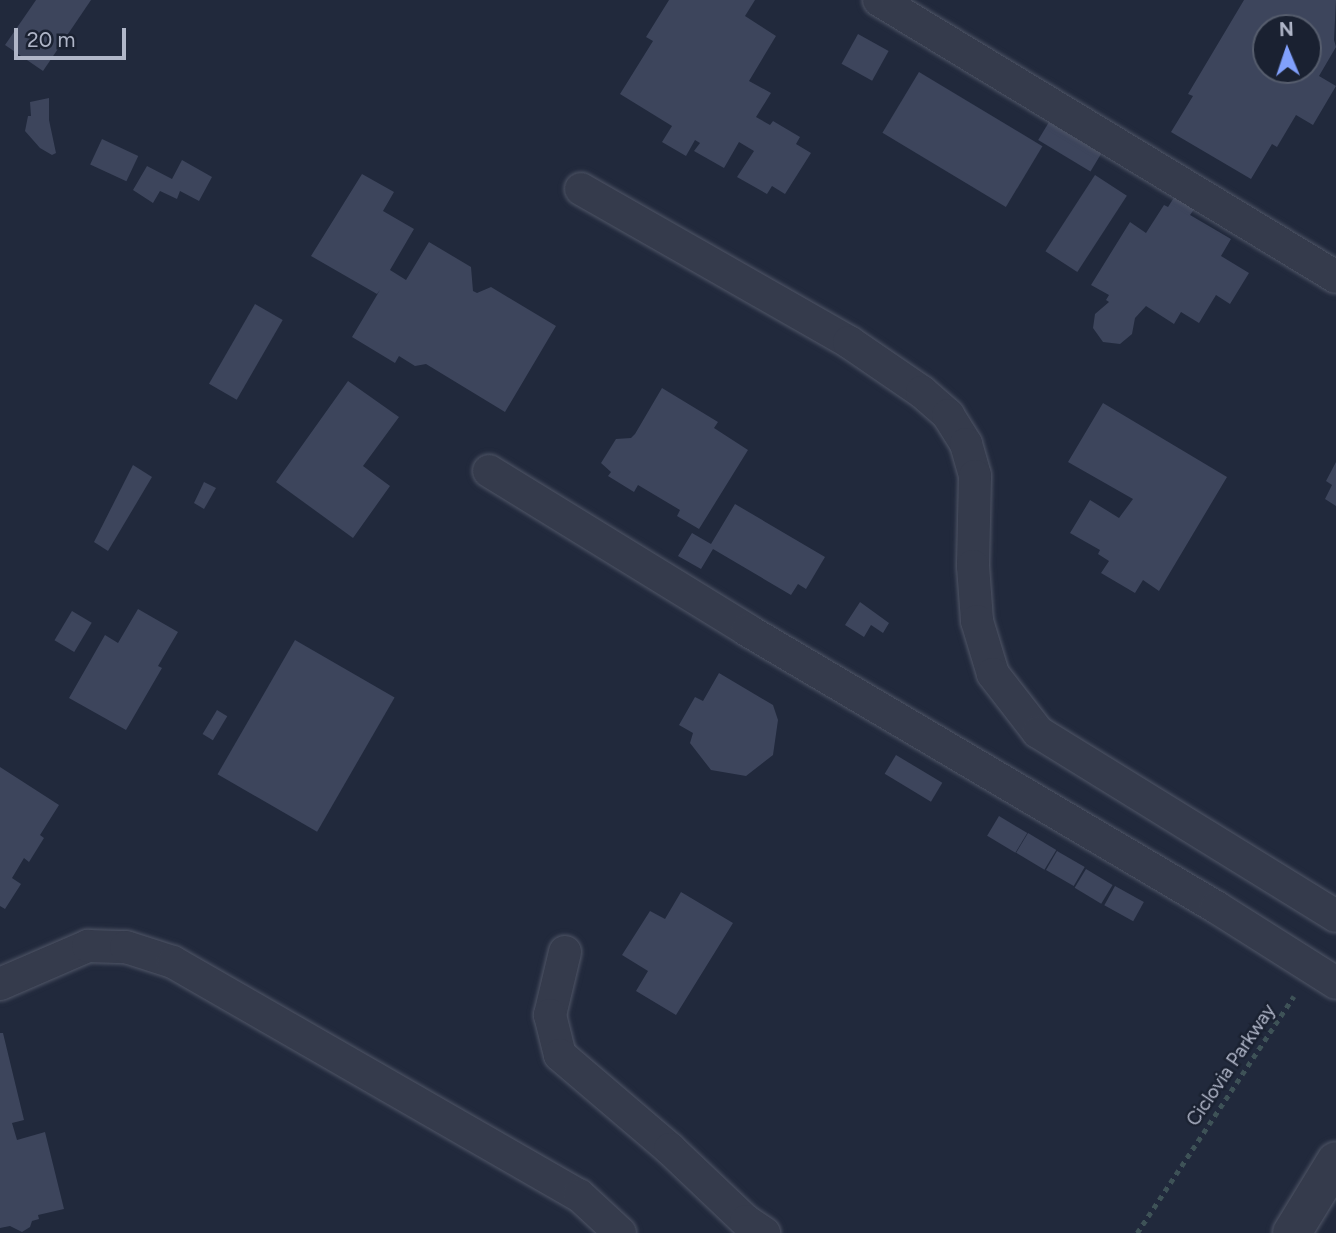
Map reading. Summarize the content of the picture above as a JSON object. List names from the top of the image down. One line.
{"streets":{"path":["Ciclovia Parkway"]},"scale_bar":"20 m","north":"top"}
